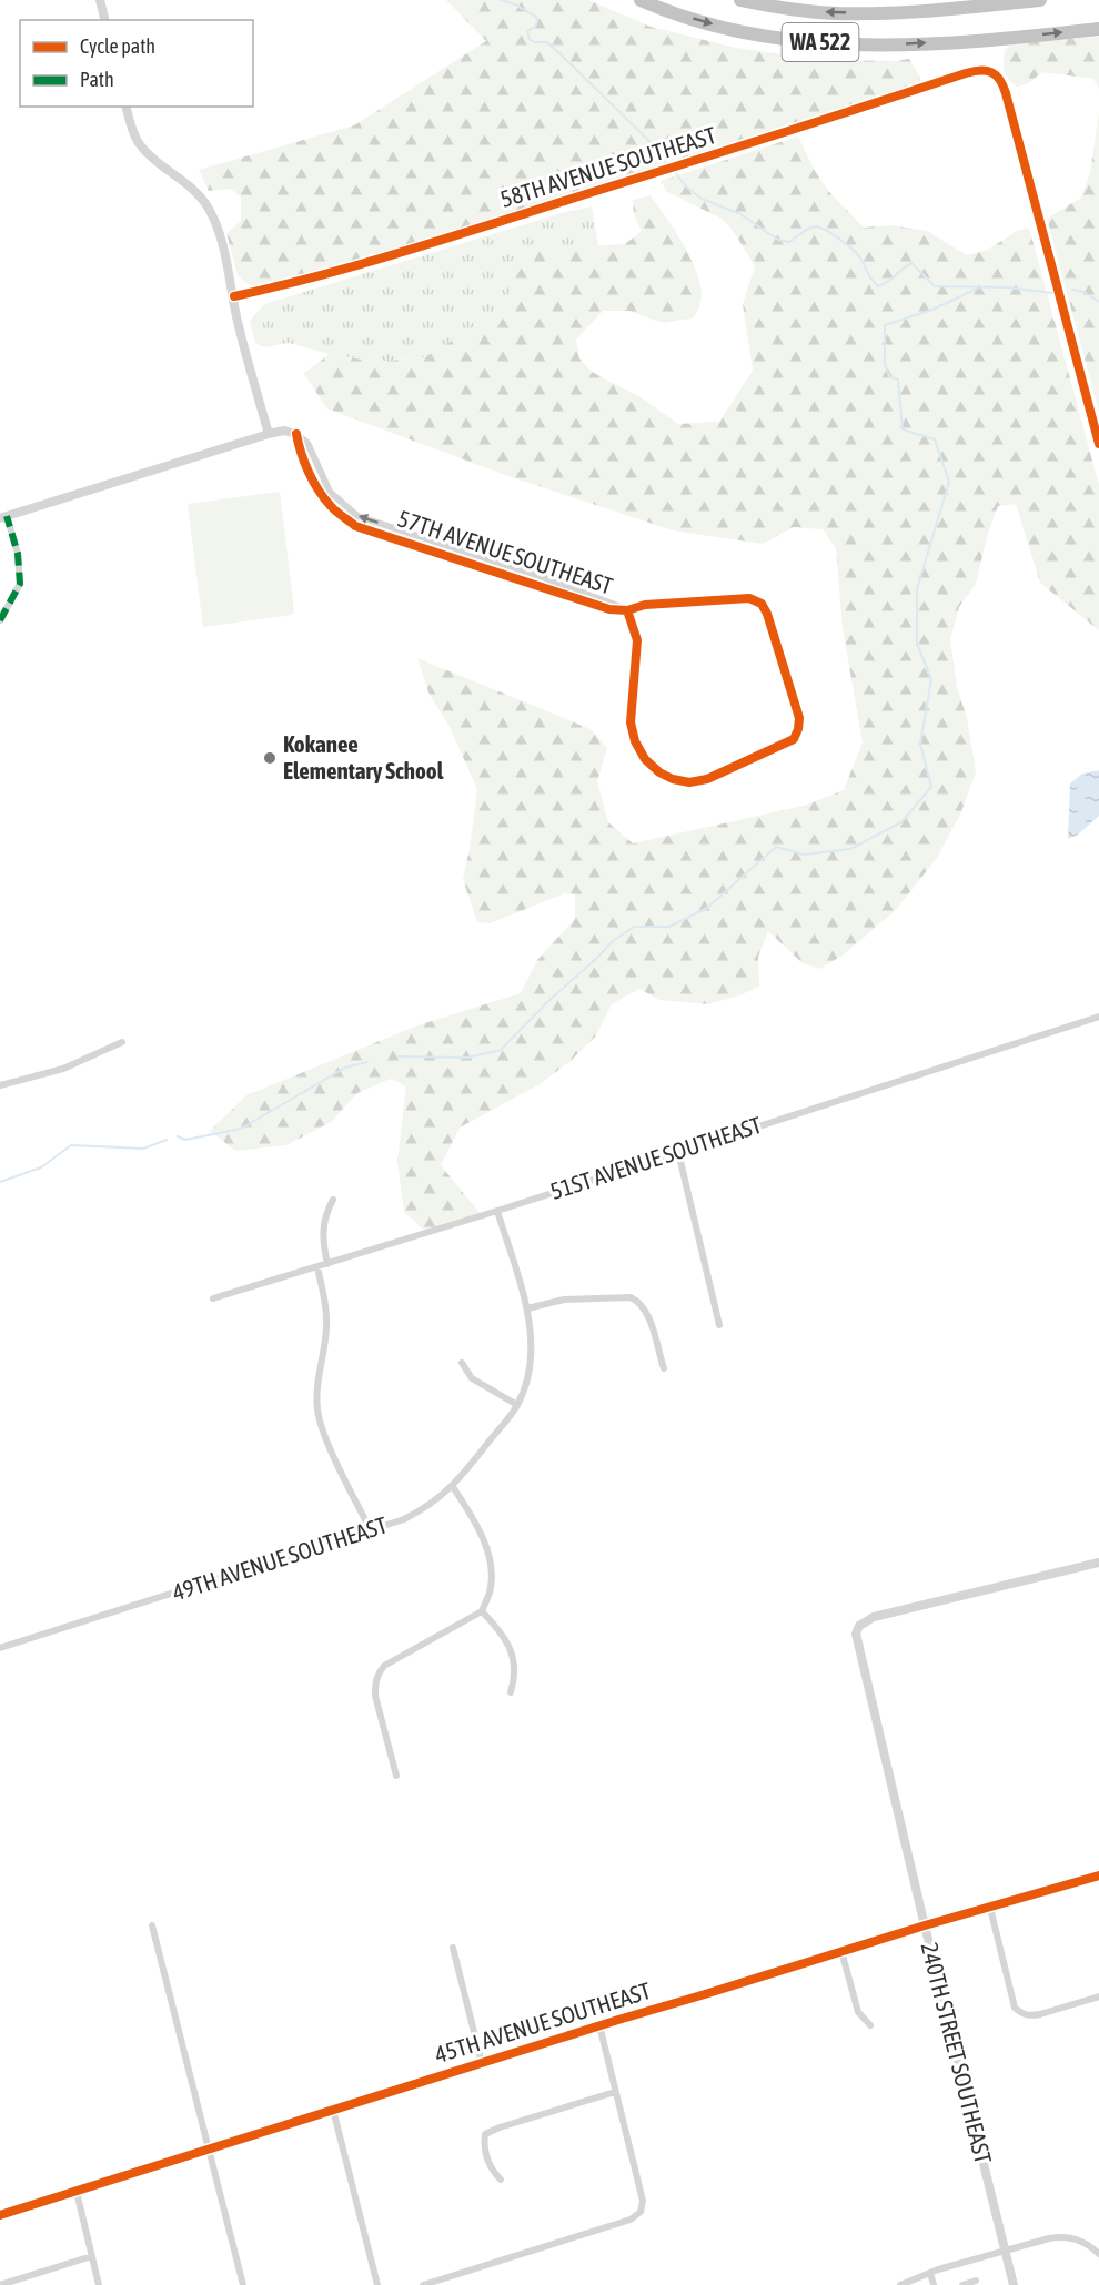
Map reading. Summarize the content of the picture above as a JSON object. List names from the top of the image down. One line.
{"streets":{"highway":["WA 522"],"street":["58TH AVENUE SOUTHEAST","57TH AVENUE SOUTHEAST","51ST AVENUE SOUTHEAST","49TH AVENUE SOUTHEAST","45TH AVENUE SOUTHEAST","240TH STREET SOUTHEAST"]},"crossings":[["51ST AVENUE SOUTHEAST","49TH AVENUE SOUTHEAST"],["45TH AVENUE SOUTHEAST","240TH STREET SOUTHEAST"]],"places":["Kokanee Elementary School"],"legend":["Cycle path","Path"]}
